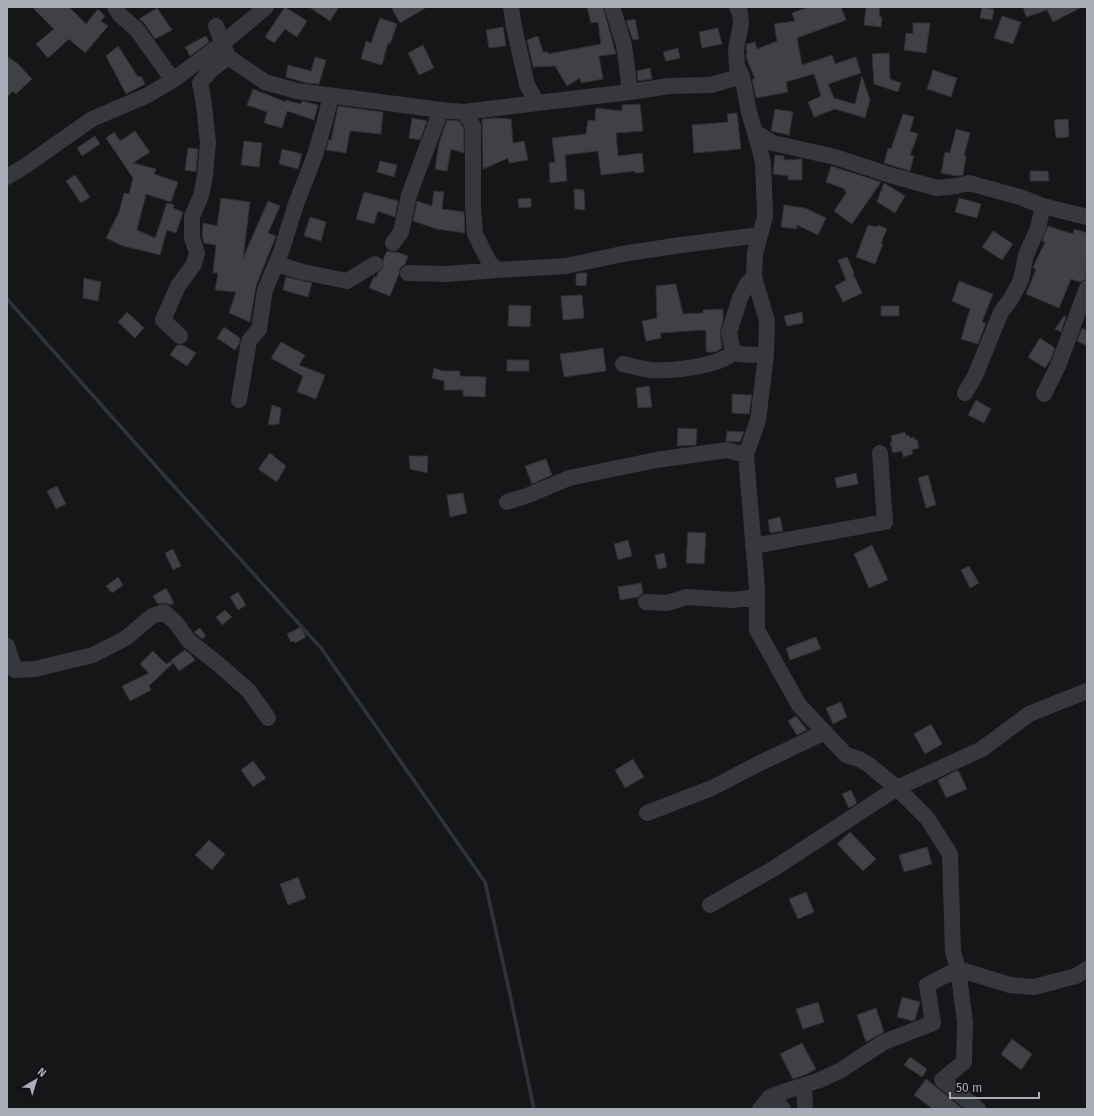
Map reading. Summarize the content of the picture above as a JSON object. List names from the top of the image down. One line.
{"scale_bar":"50 m","north":"top right"}
